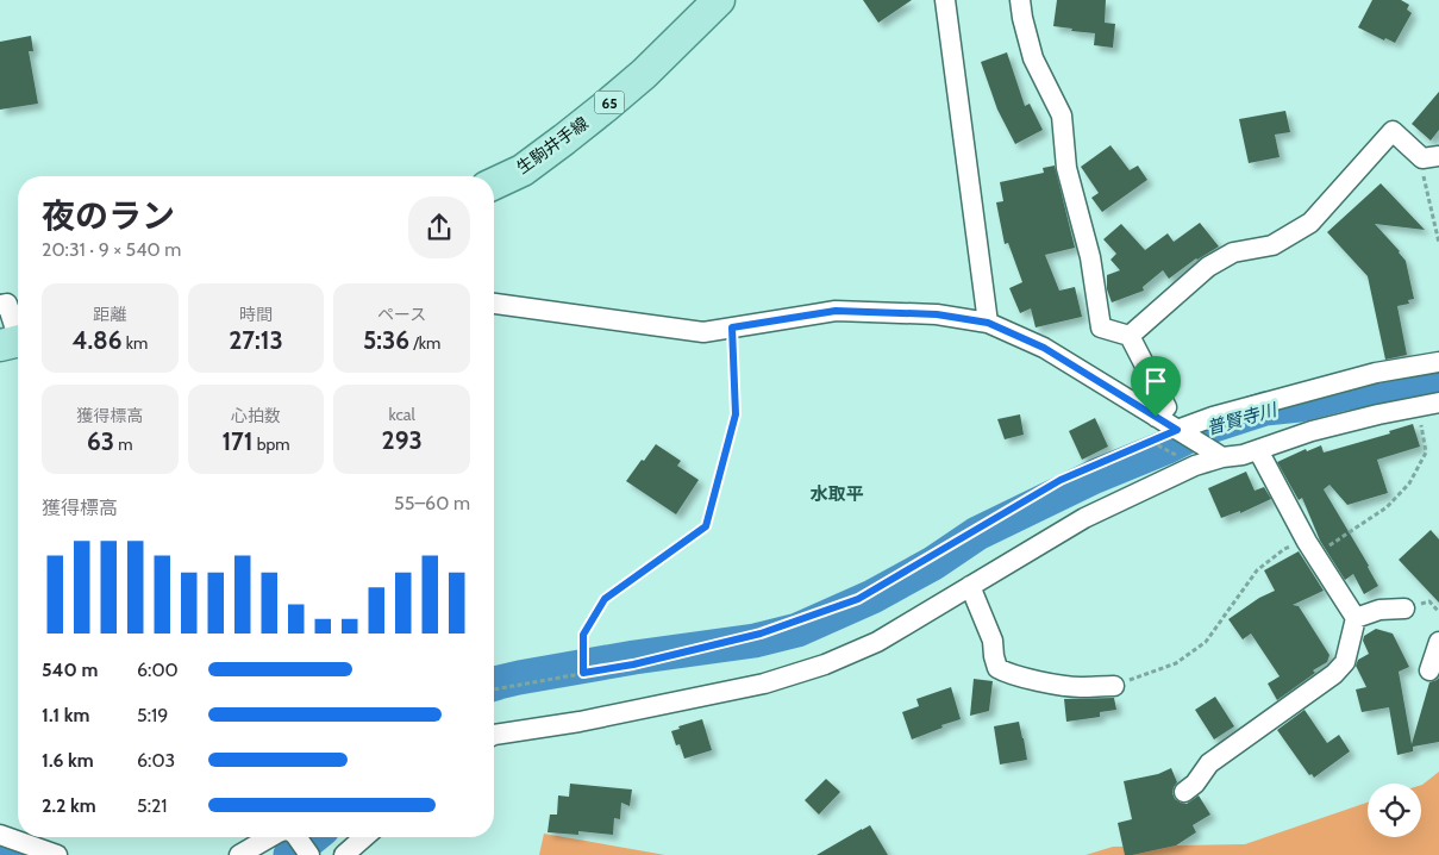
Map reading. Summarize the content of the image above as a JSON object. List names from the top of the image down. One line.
{"streets":{"main road":["65","生駒井手線"]},"districts":["水取平"],"water":["普賢寺川"],"page":{"heading":["夜のラン","20:31 · 9 × 540 m"],"stats":[["距離","4.86 km"],["時間","27:13"],["ペース","5:36 /km"],["獲得標高","63 m"],["心拍数","171 bpm"],["kcal","293"]],"chart":["獲得標高","55–60 m"],"list":[{"name":"540 m","note":"6:00"},{"name":"1.1 km","note":"5:19"},{"name":"1.6 km","note":"6:03"},{"name":"2.2 km","note":"5:21"}]}}
